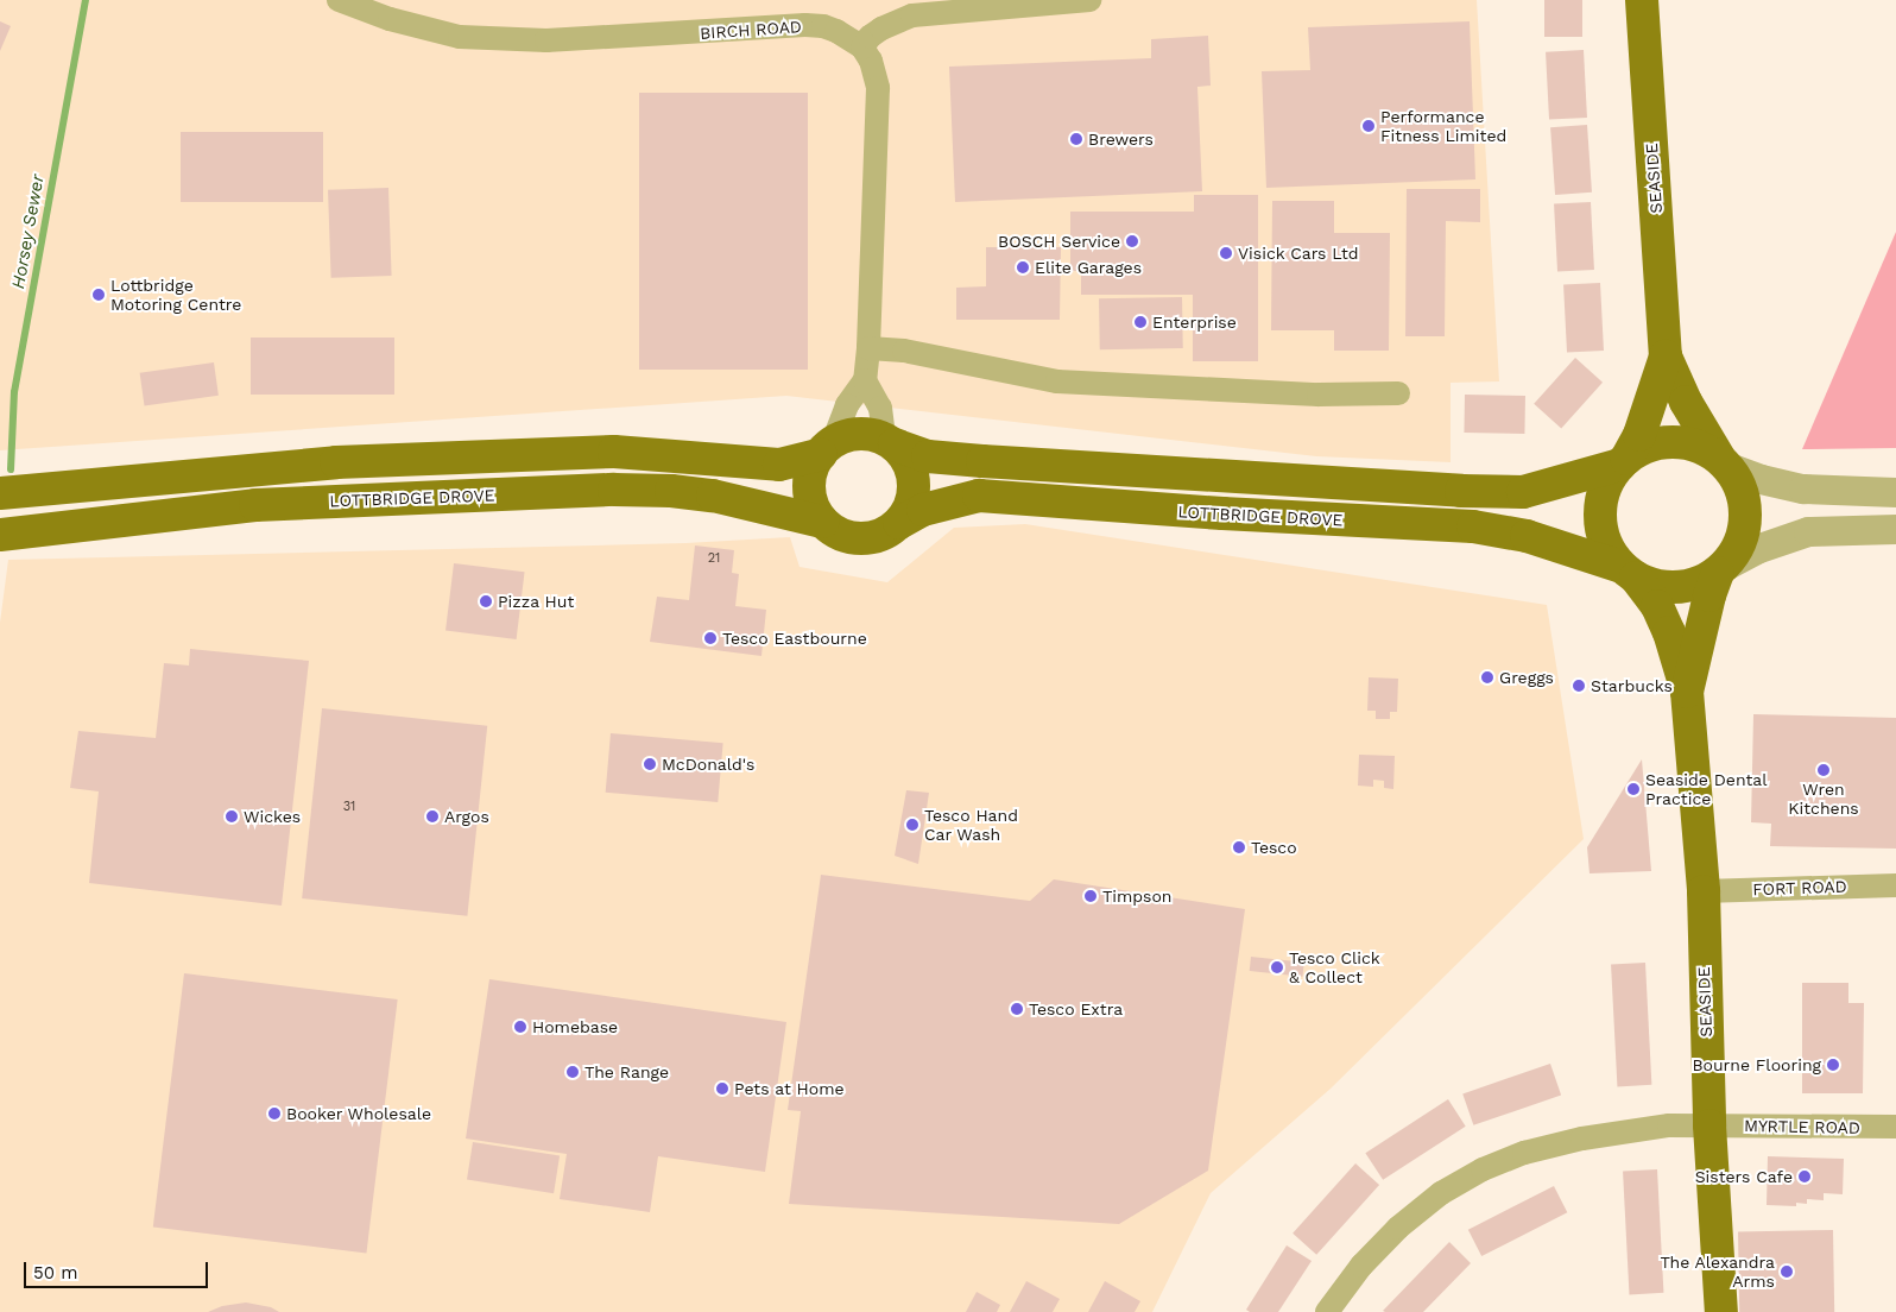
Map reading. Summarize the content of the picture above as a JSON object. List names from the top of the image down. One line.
{"streets":{"main road":["SEASIDE","LOTTBRIDGE DROVE"],"street":["BIRCH ROAD","FORT ROAD","MYRTLE ROAD"]},"crossings":[["SEASIDE","LOTTBRIDGE DROVE"],["SEASIDE","FORT ROAD"],["SEASIDE","MYRTLE ROAD"]],"water":["Horsey Sewer"],"places":["Performance Fitness Limited","Brewers","BOSCH Service","Visick Cars Ltd","Elite Garages","Lottbridge Motoring Centre","Enterprise","Pizza Hut","Tesco Eastbourne","Greggs","Starbucks","McDonald's","Wren Kitchens","Seaside Dental Practice","Wickes","Argos","Tesco Hand Car Wash","Tesco","Timpson","Tesco Click & Collect","Tesco Extra","Homebase","Bourne Flooring","The Range","Pets at Home","Booker Wholesale","Sisters Cafe","The Alexandra Arms"],"house_numbers":["21","31"],"scale_bar":"50 m"}
